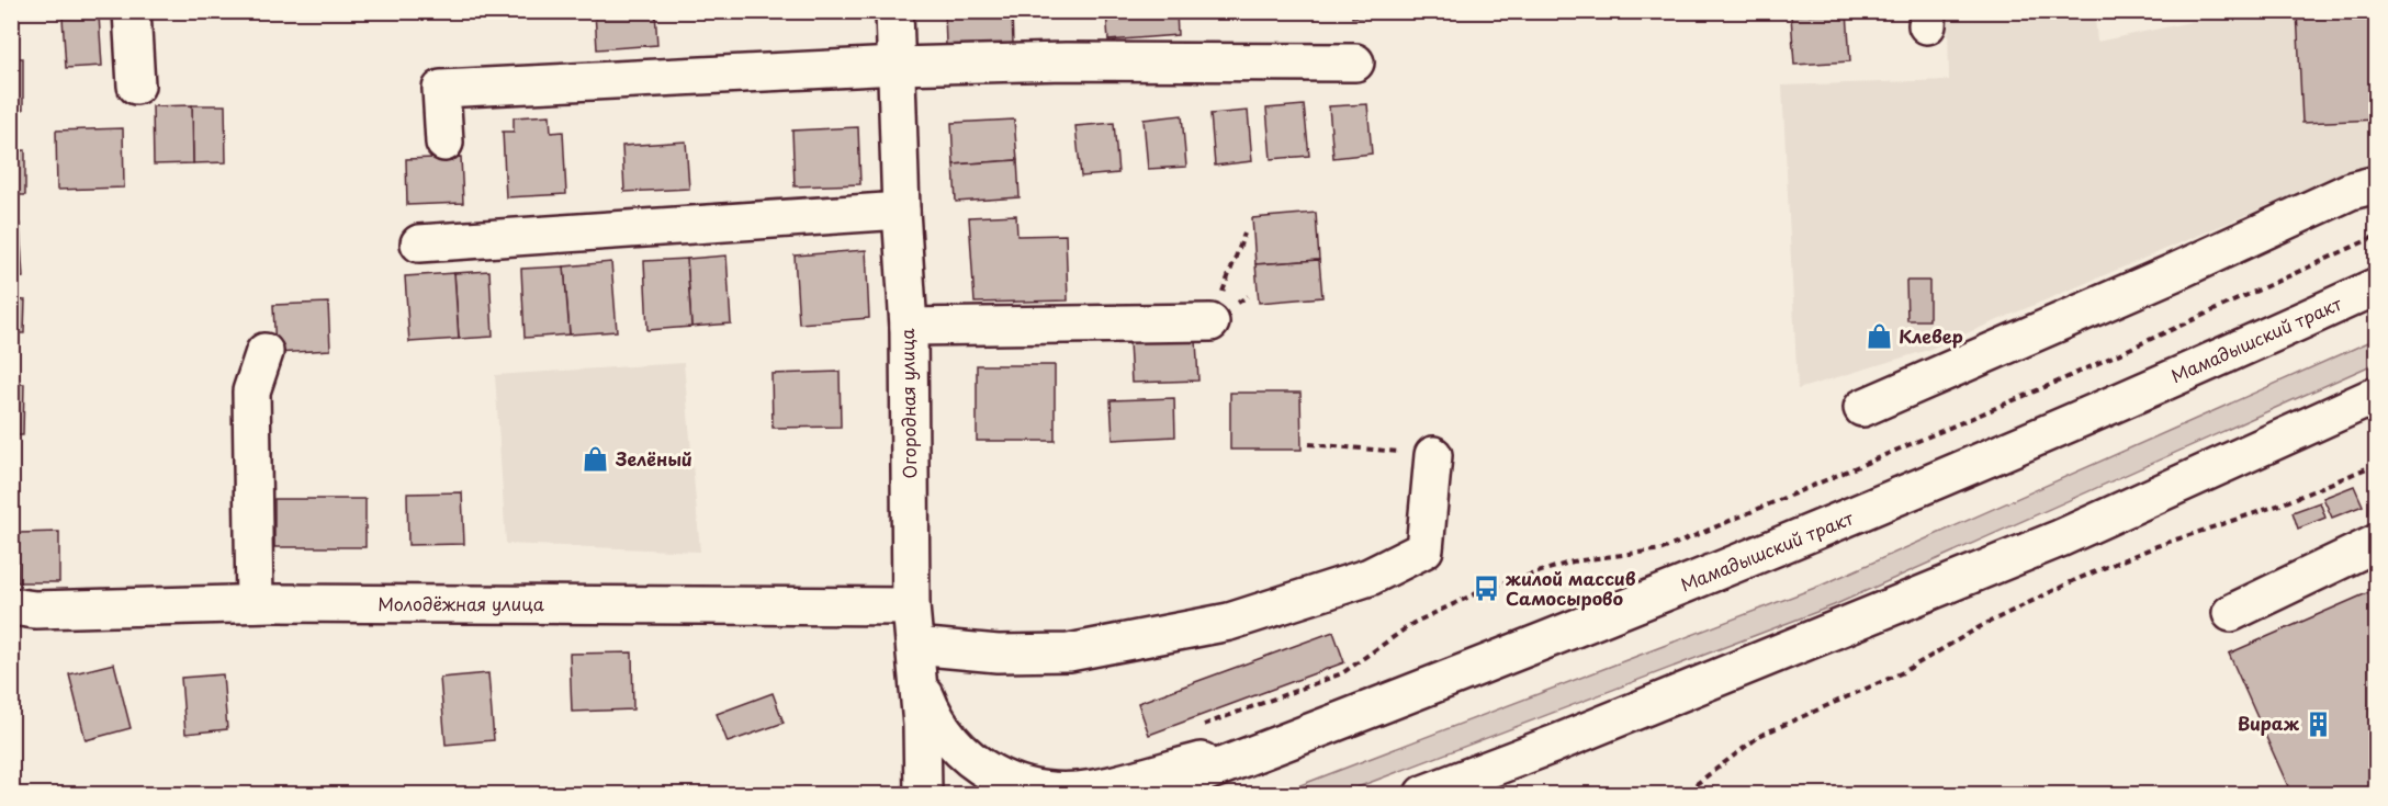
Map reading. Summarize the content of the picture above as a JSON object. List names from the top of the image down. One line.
{"streets":{"main road":["Мамадышский тракт","Огородная улица","Молодёжная улица"]},"crossings":[["Огородная улица","Молодёжная улица"]],"places":{"shop":["Клевер","Зелёный"],"bus stop":["жилой массив Самосырово"],"building":["Вираж"]}}
